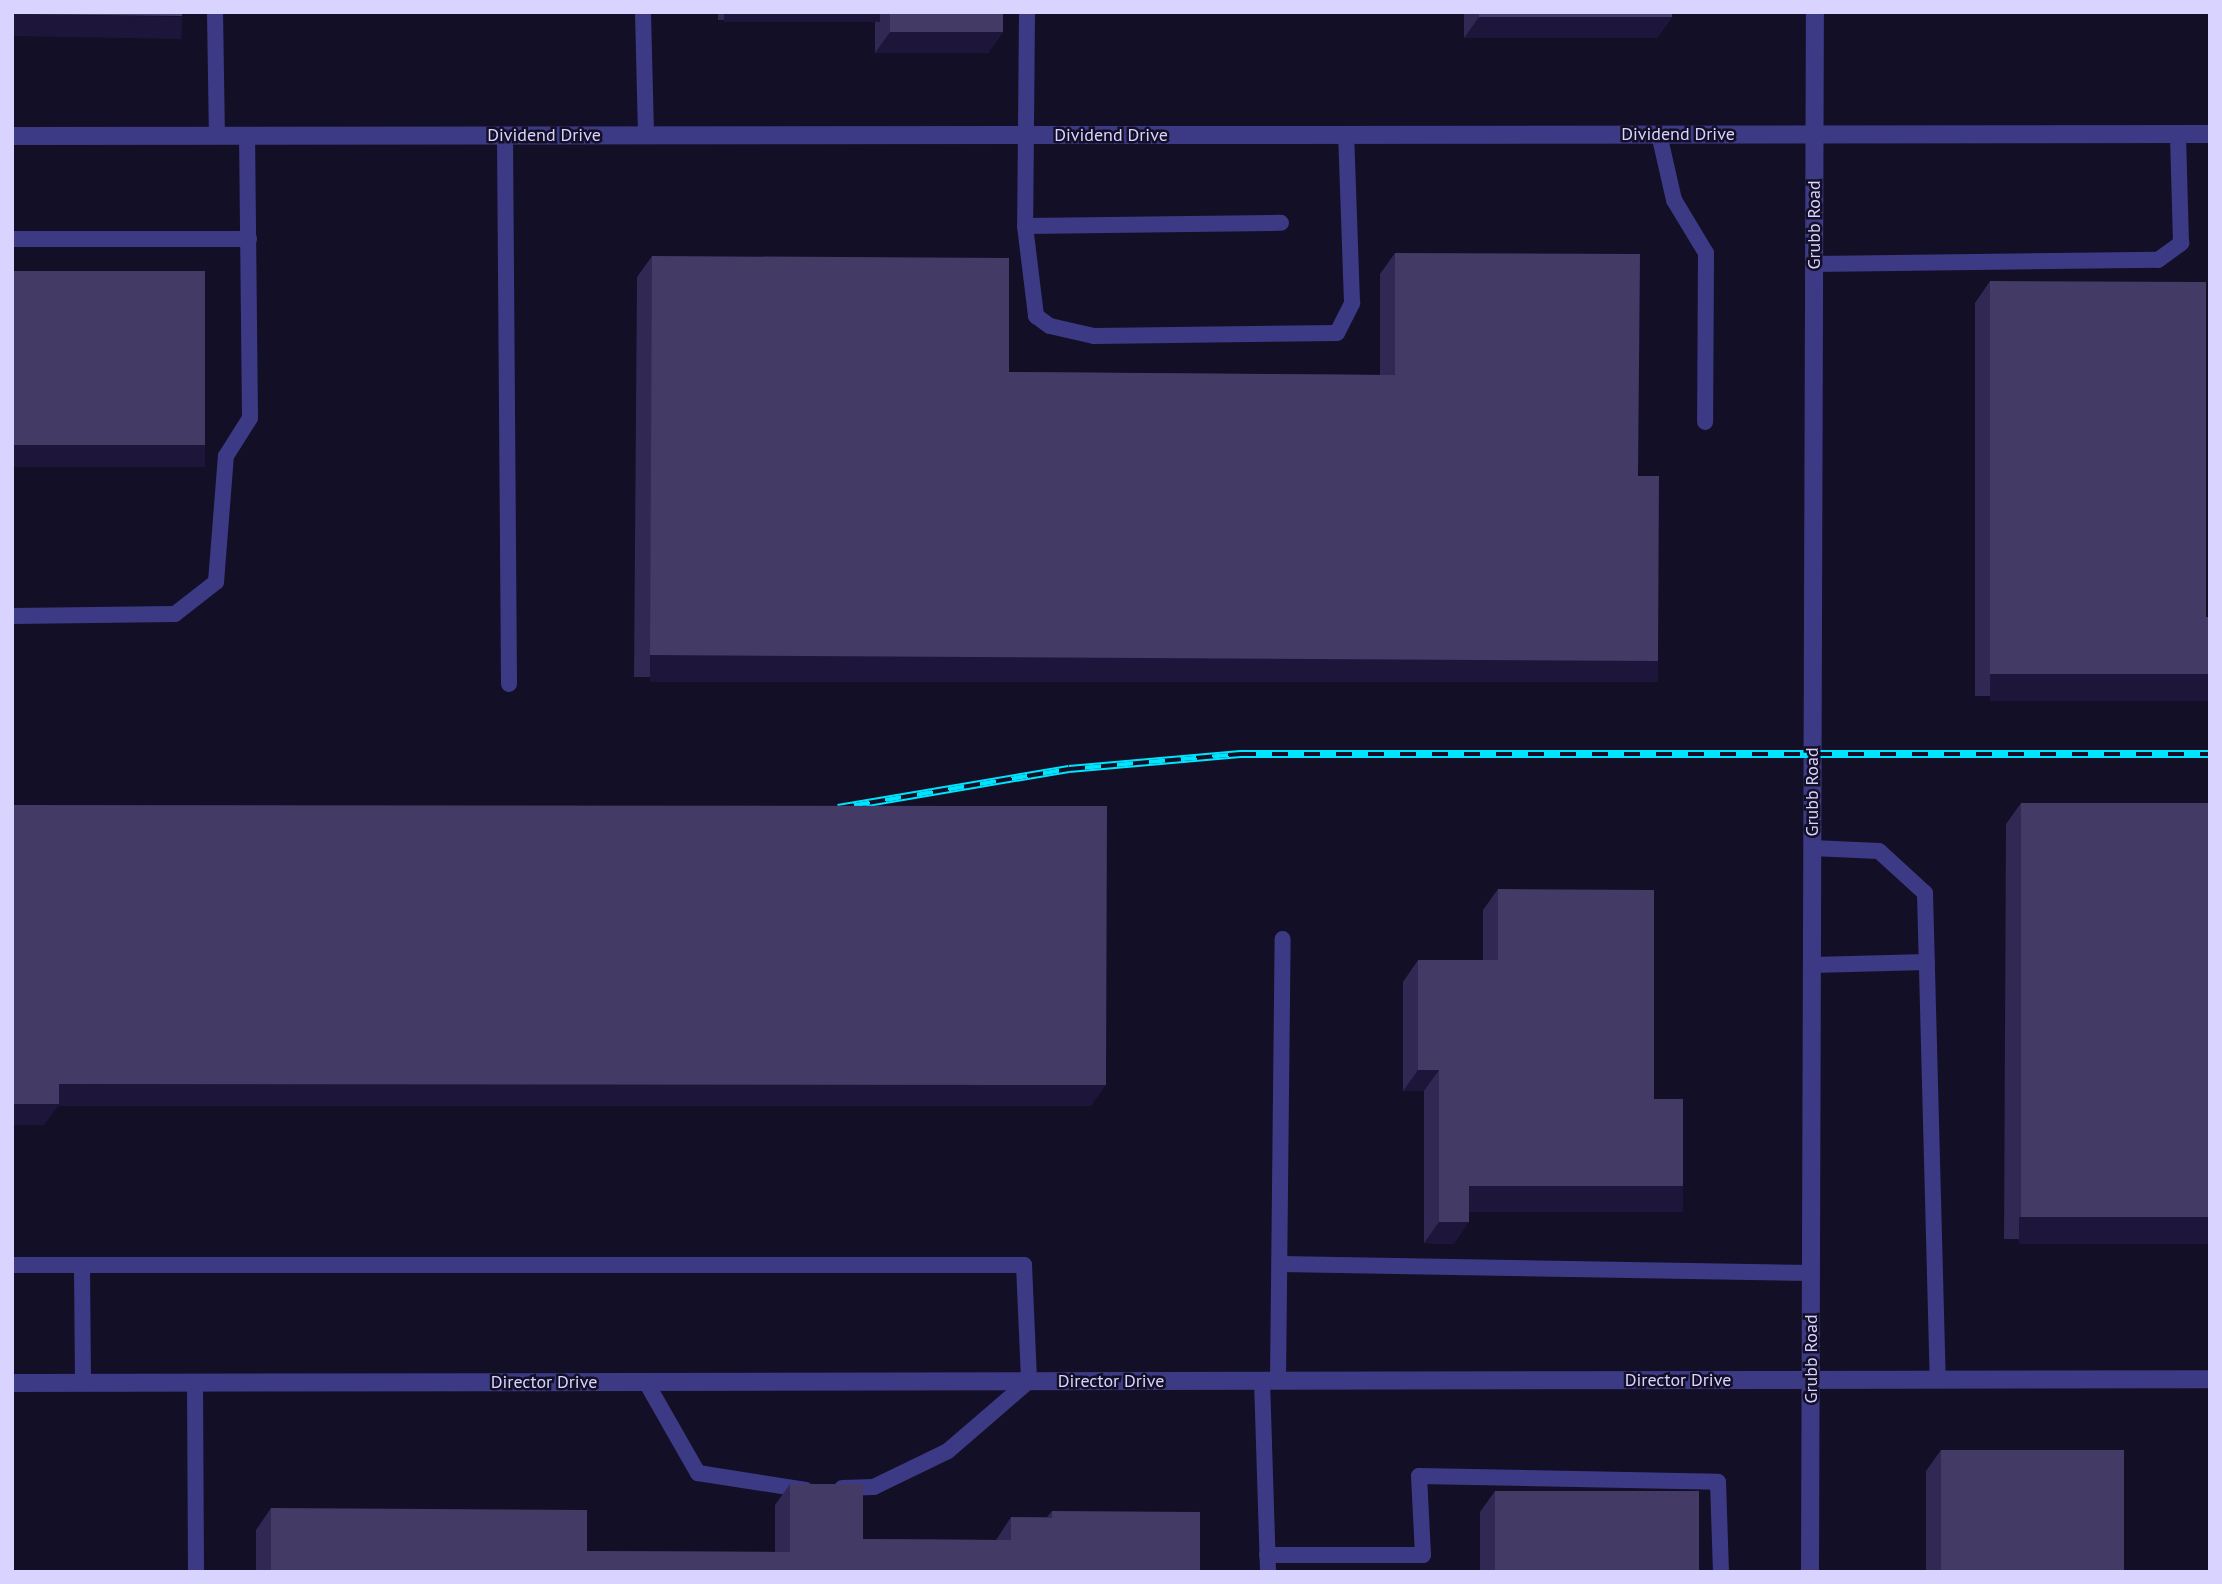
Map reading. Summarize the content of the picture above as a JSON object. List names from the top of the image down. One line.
{"streets":{"street":["Dividend Drive","Grubb Road","Director Drive"]},"crossings":[["Dividend Drive","Grubb Road"],["Grubb Road","Director Drive"]]}
